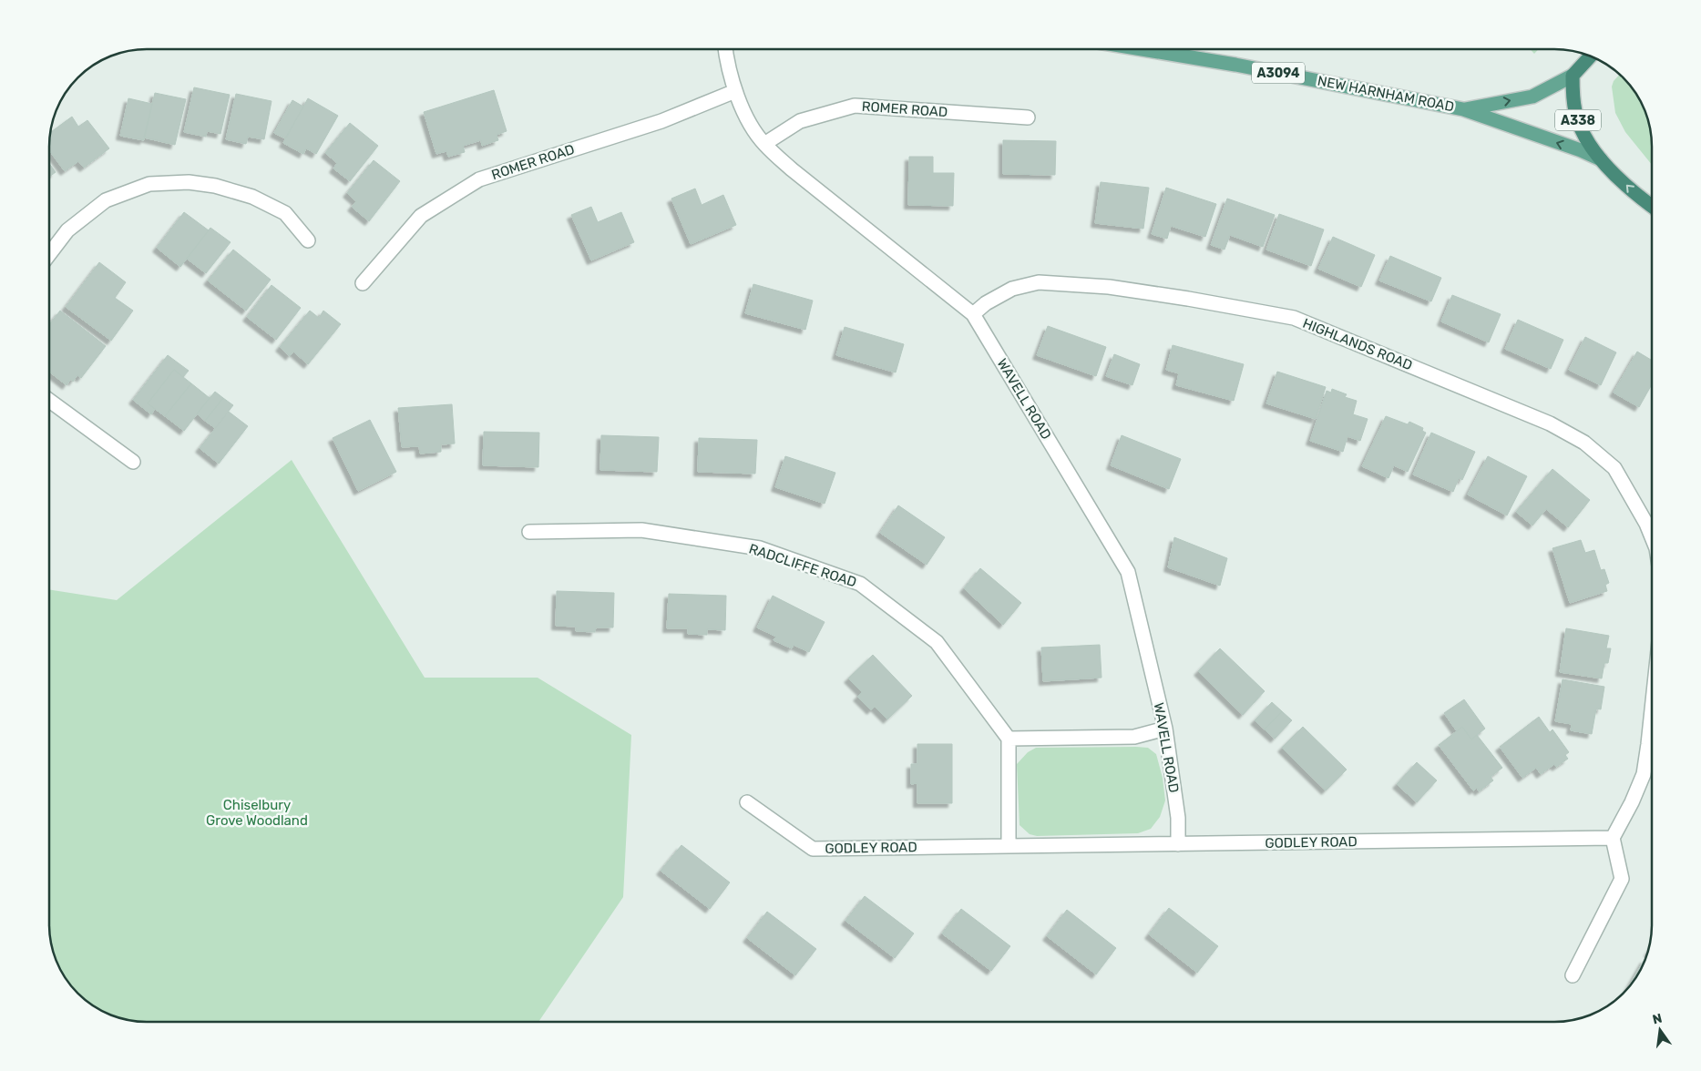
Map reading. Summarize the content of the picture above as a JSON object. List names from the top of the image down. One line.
{"streets":{"highway":["A338"],"main road":["A3094","NEW HARNHAM ROAD"],"street":["ROMER ROAD","HIGHLANDS ROAD","WAVELL ROAD","RADCLIFFE ROAD","GODLEY ROAD"]},"crossings":[["A3094","NEW HARNHAM ROAD"],["A3094","A338"],["ROMER ROAD","WAVELL ROAD"],["HIGHLANDS ROAD","WAVELL ROAD"],["WAVELL ROAD","GODLEY ROAD"]],"parks":["Chiselbury Grove Woodland"],"north":"top"}
